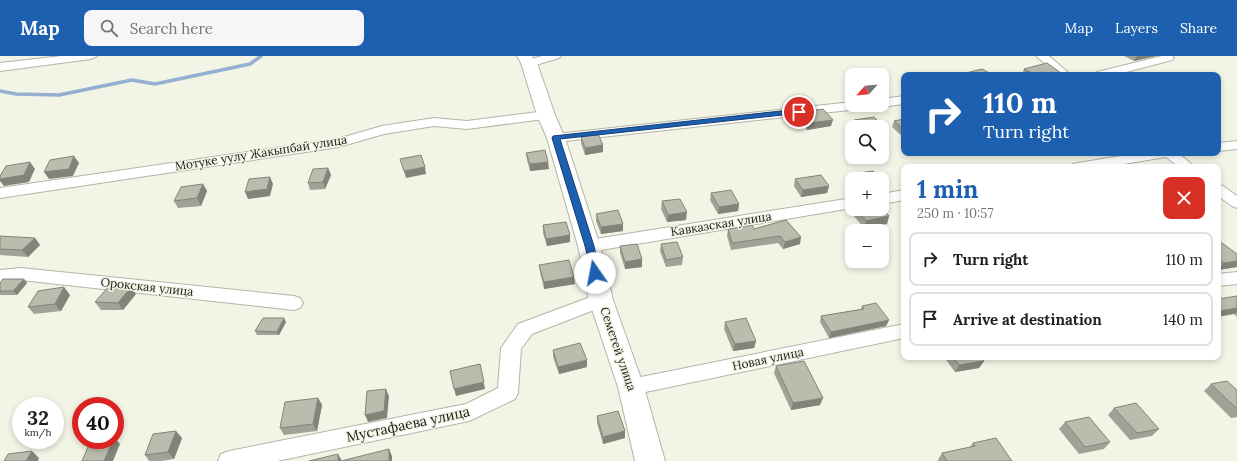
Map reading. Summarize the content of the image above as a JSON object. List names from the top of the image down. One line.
{"streets":{"street":["Мотуке уулу Жакыпбай улица","Кавказская улица","Орокская улица","Семетей улица","Новая улица","Мустафаева улица"]},"crossings":[["Мотуке уулу Жакыпбай улица","Семетей улица"],["Кавказская улица","Семетей улица"],["Семетей улица","Новая улица"],["Семетей улица","Мустафаева улица"]],"north":"bottom left","page":{"header":"Map","search":"Search here","nav":["Map","Layers","Share"],"map_buttons":["+","−"],"turn":["110 m","Turn right"],"heading":["1 min","250 m · 10:57"],"list":[{"name":"Turn right","value":"110 m"},{"name":"Arrive at destination","value":"140 m"}],"speed":"32 km/h","limit":"40"}}
